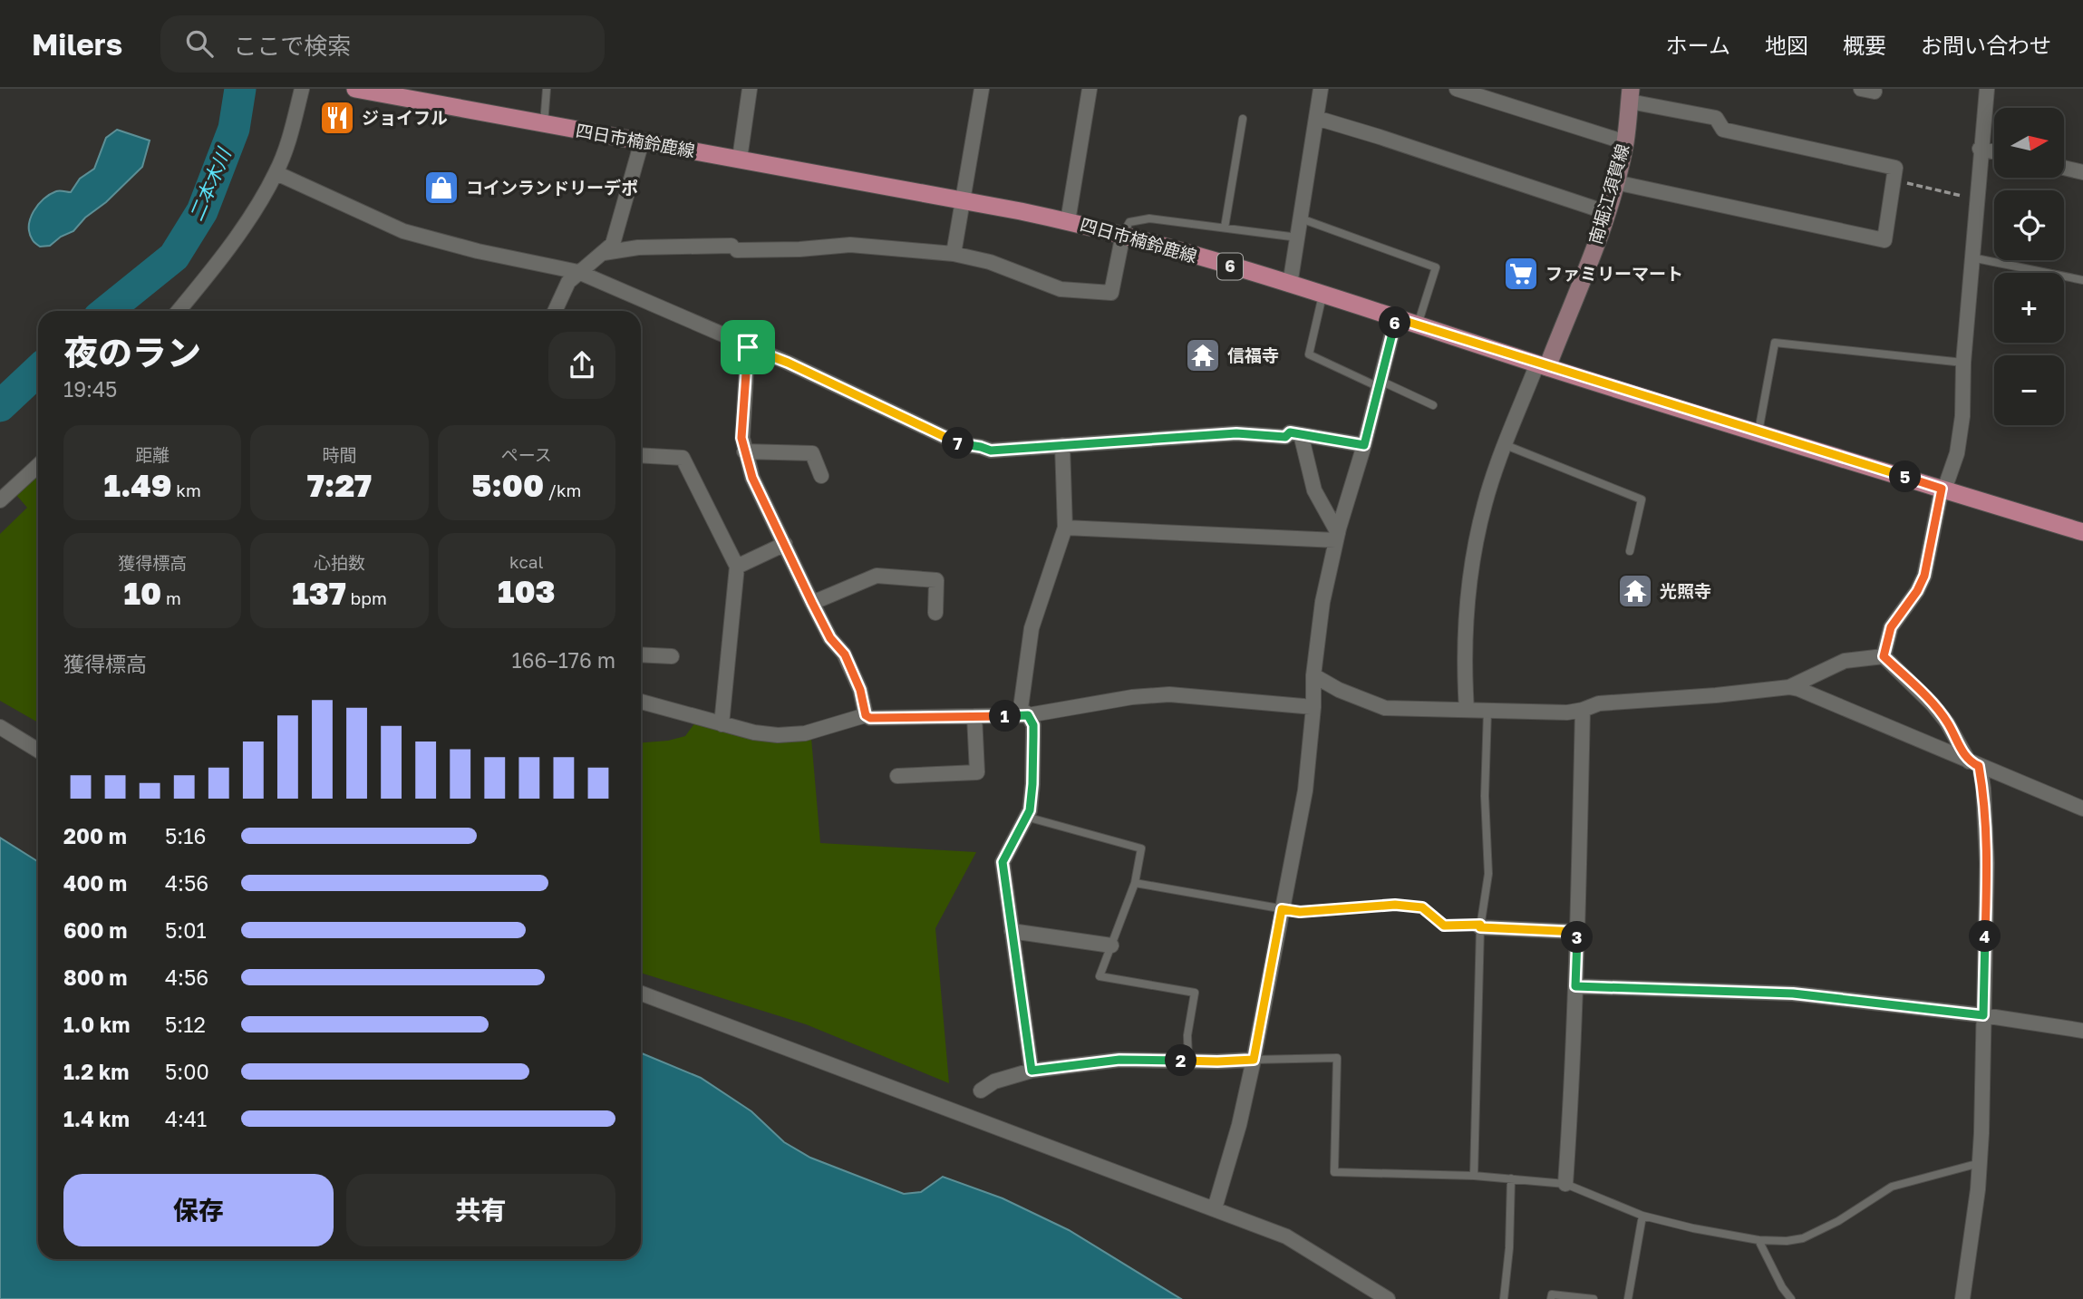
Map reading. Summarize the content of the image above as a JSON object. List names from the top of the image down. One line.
{"streets":{"main road":["四日市楠鈴鹿線","南堀江須賀線","6"]},"crossings":[["四日市楠鈴鹿線","南堀江須賀線"]],"water":["二本木川"],"places":{"restaurant":["ジョイフル"],"shop":["コインランドリーデポ"],"supermarket":["ファミリーマート"],"temple":["信福寺","光照寺"]},"north":"right","page":{"header":"Milers","search":"ここで検索","nav":["ホーム","地図","概要","お問い合わせ"],"map_buttons":["+","−"],"pins":["6","7","5","1","4","3","2"],"heading":["夜のラン","19:45"],"stats":[["距離","1.49 km"],["時間","7:27"],["ペース","5:00 /km"],["獲得標高","10 m"],["心拍数","137 bpm"],["kcal","103"]],"chart":["獲得標高","166–176 m"],"list":[{"name":"200 m","note":"5:16"},{"name":"400 m","note":"4:56"},{"name":"600 m","note":"5:01"},{"name":"800 m","note":"4:56"},{"name":"1.0 km","note":"5:12"},{"name":"1.2 km","note":"5:00"},{"name":"1.4 km","note":"4:41"}],"buttons":["保存","共有"]}}
